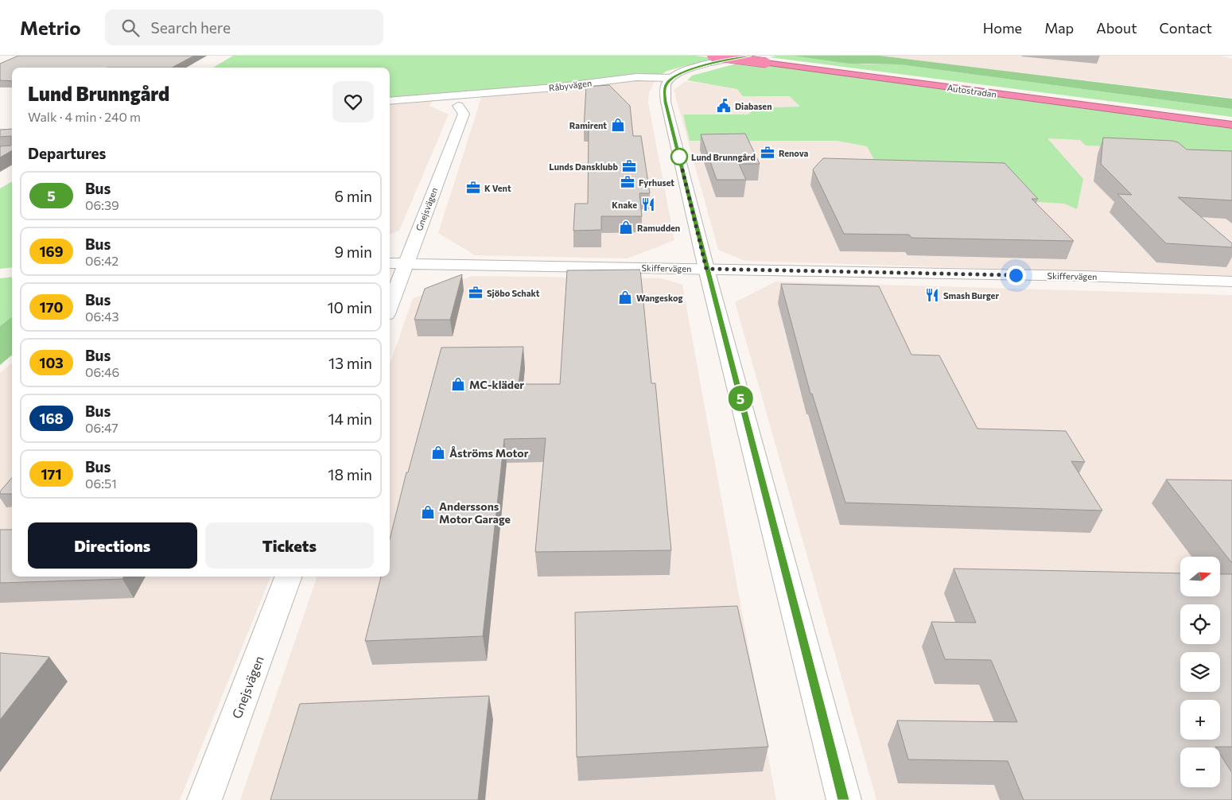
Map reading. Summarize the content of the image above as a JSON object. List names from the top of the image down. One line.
{"streets":{"highway":["Autostradan"],"street":["Råbyvägen","Gnejsvägen","Skiffervägen"]},"crossings":[["Gnejsvägen","Skiffervägen"]],"places":{"public building":["Diabasen"],"shop":["Ramirent","Ramudden","Wangeskog","MC-kläder","Åströms Motor","Anderssons Motor Garage"],"office":["Renova","Lunds Dansklubb","Fyrhuset","K Vent","Sjöbo Schakt"],"other":["Lund Brunngård"],"restaurant":["Knake","Smash Burger"]},"lines":["bus line 5"],"north":"right","page":{"header":"Metrio","search":"Search here","nav":["Home","Map","About","Contact"],"on_map":"5","heading":[["Lund Brunngård","Walk · 4 min · 240 m"],"Departures"],"list":[{"mark":"5","name":"Bus","note":"06:39","value":"6 min"},{"mark":"169","name":"Bus","note":"06:42","value":"9 min"},{"mark":"170","name":"Bus","note":"06:43","value":"10 min"},{"mark":"103","name":"Bus","note":"06:46","value":"13 min"},{"mark":"168","name":"Bus","note":"06:47","value":"14 min"},{"mark":"171","name":"Bus","note":"06:51","value":"18 min"}],"buttons":["Directions","Tickets"],"map_buttons":["+","−"]}}
